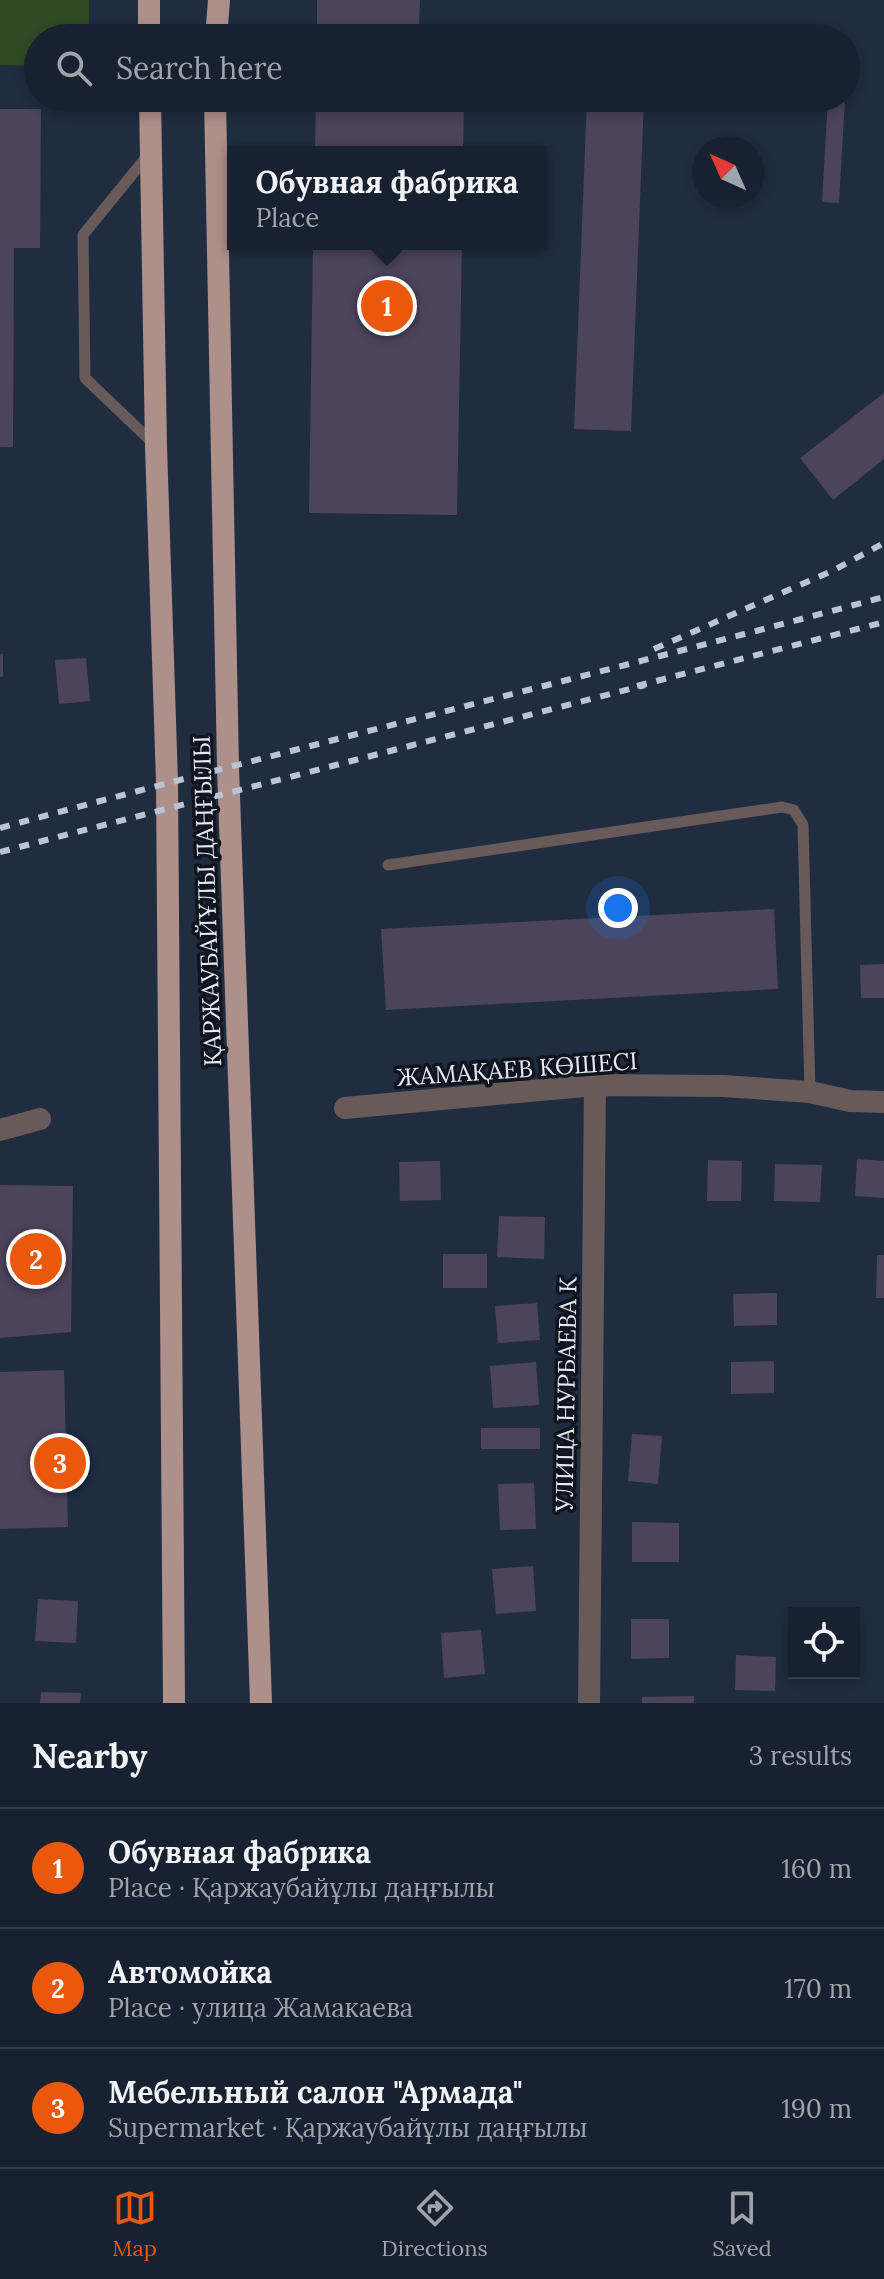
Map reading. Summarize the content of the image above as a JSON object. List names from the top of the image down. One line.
{"streets":{"highway":["ҚАРЖАУБАЙҰЛЫ ДАҢҒЫЛЫ"],"street":["ЖАМАҚАЕВ КӨШЕСІ","УЛИЦА НУРБАЕВА К"]},"crossings":[["ЖАМАҚАЕВ КӨШЕСІ","УЛИЦА НУРБАЕВА К"]],"north":"top left","page":{"search":"Search here","popup":["Обувная фабрика","Place"],"pins":["1","2","3"],"heading":["Nearby","3 results"],"list":[{"mark":"1","name":"Обувная фабрика","note":"Place · Қаржаубайұлы даңғылы","value":"160 m"},{"mark":"2","name":"Автомойка","note":"Place · улица Жамакаева","value":"170 m"},{"mark":"3","name":"Мебельный салон \"Армада\"","note":"Supermarket · Қаржаубайұлы даңғылы","value":"190 m"}],"nav":["Map","Directions","Saved"]}}
